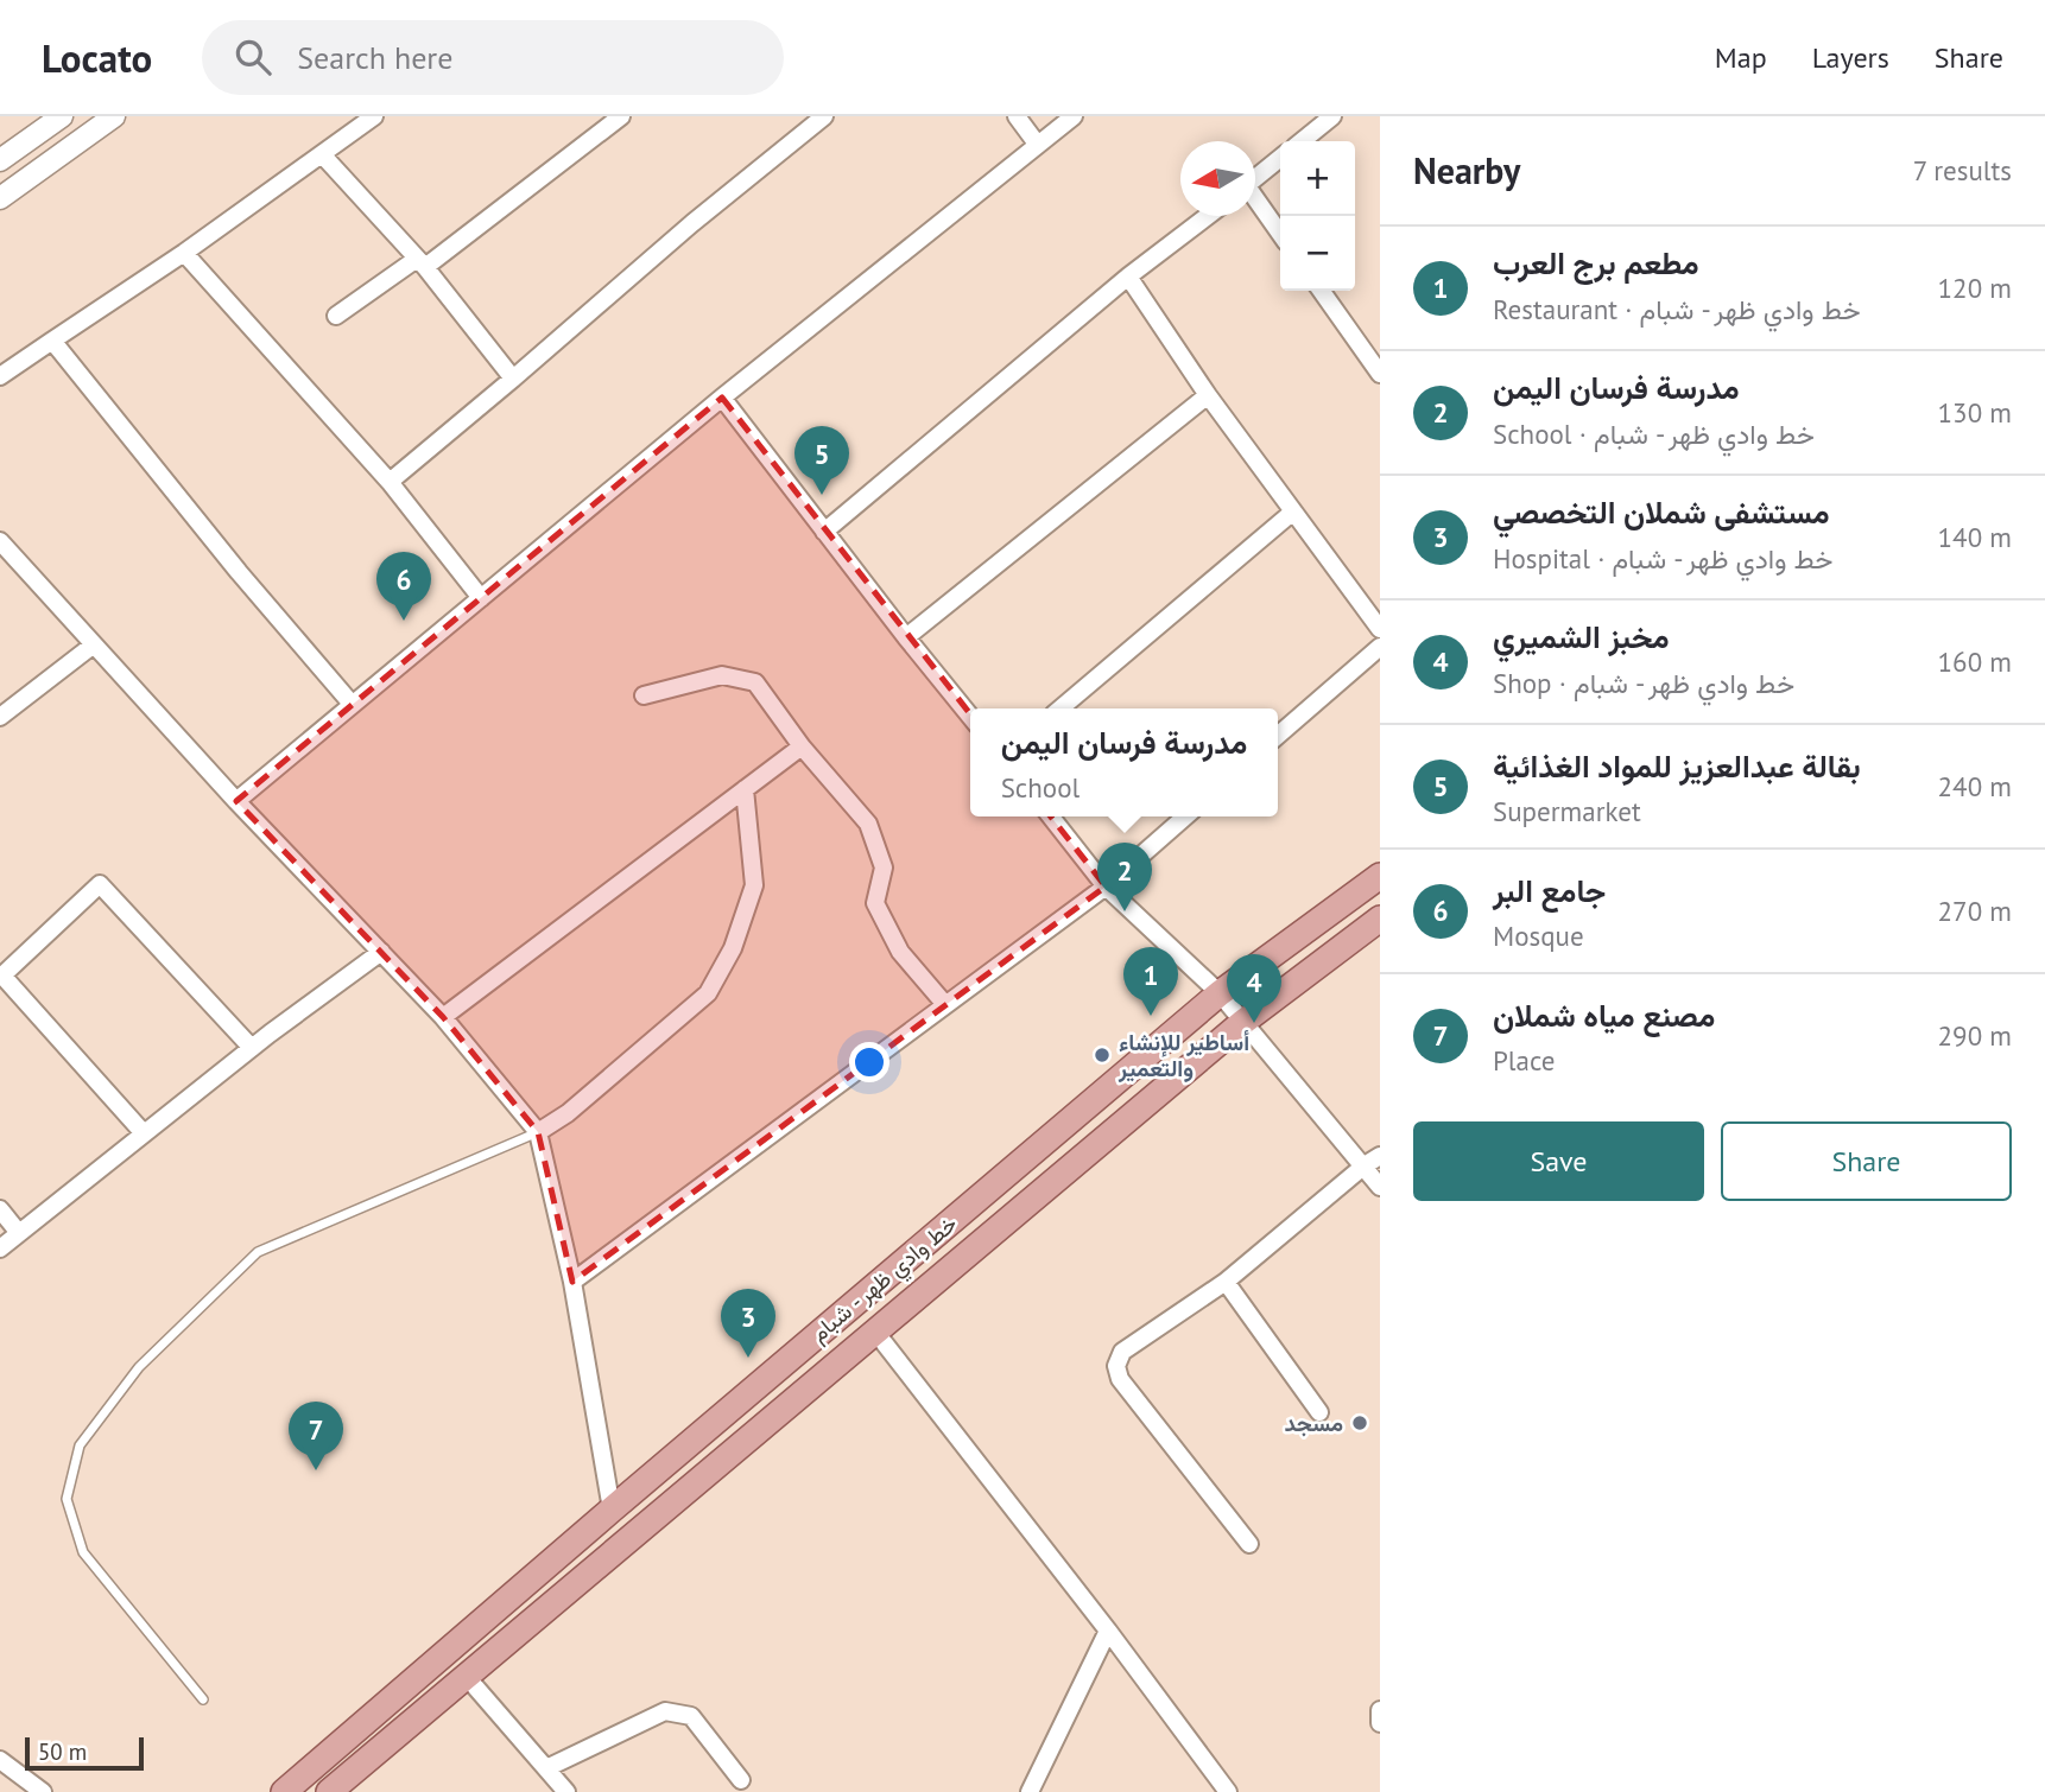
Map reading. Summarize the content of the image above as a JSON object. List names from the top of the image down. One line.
{"streets":{"main road":["خط وادي ظهر - شبام"]},"places":["أساطير للإنشاء والتعمير","مسجد"],"scale_bar":"50 m","north":"left","page":{"header":"Locato","search":"Search here","nav":["Map","Layers","Share"],"heading":["Nearby","7 results"],"map_buttons":["+","−"],"list":[{"mark":"1","name":"مطعم برج العرب","note":"Restaurant · خط وادي ظهر - شبام","value":"120 m"},{"mark":"2","name":"مدرسة فرسان اليمن","note":"School · خط وادي ظهر - شبام","value":"130 m"},{"mark":"3","name":"مستشفى شملان التخصصي","note":"Hospital · خط وادي ظهر - شبام","value":"140 m"},{"mark":"4","name":"مخبز الشميري","note":"Shop · خط وادي ظهر - شبام","value":"160 m"},{"mark":"5","name":"بقالة عبدالعزيز للمواد الغذائية","note":"Supermarket","value":"240 m"},{"mark":"6","name":"جامع البر","note":"Mosque","value":"270 m"},{"mark":"7","name":"مصنع مياه شملان","note":"Place","value":"290 m"}],"pins":["5","6","2","1","4","3","7"],"popup":["مدرسة فرسان اليمن","School"],"buttons":["Save","Share"],"scale":"50 m"}}
